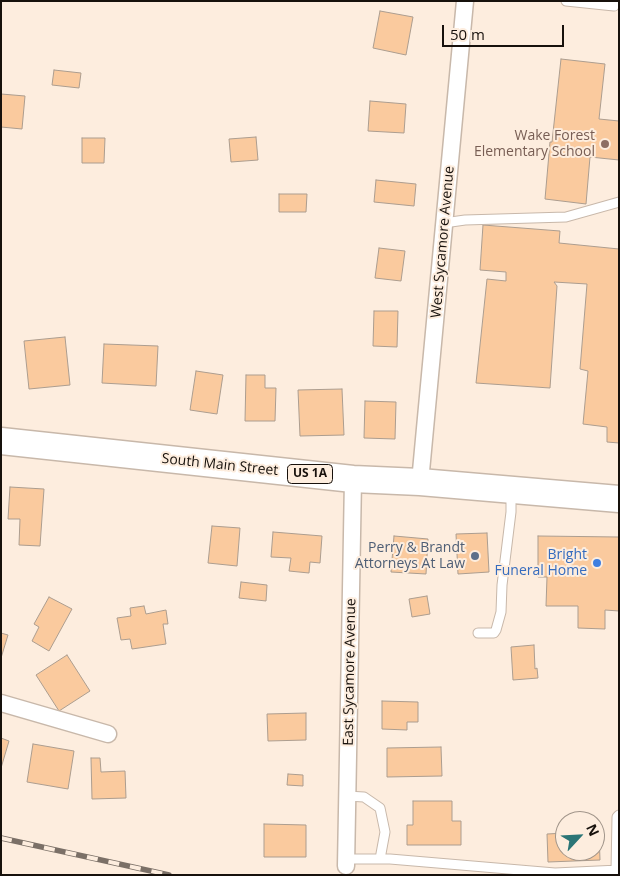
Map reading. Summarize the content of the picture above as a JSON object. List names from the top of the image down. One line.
{"streets":{"main road":["South Main Street","US 1A"],"street":["West Sycamore Avenue","East Sycamore Avenue"]},"crossings":[["West Sycamore Avenue","South Main Street"],["South Main Street","East Sycamore Avenue"]],"places":["Wake Forest Elementary School","Perry & Brandt Attorneys At Law","Bright Funeral Home"],"scale_bar":"50 m","north":"top right"}
